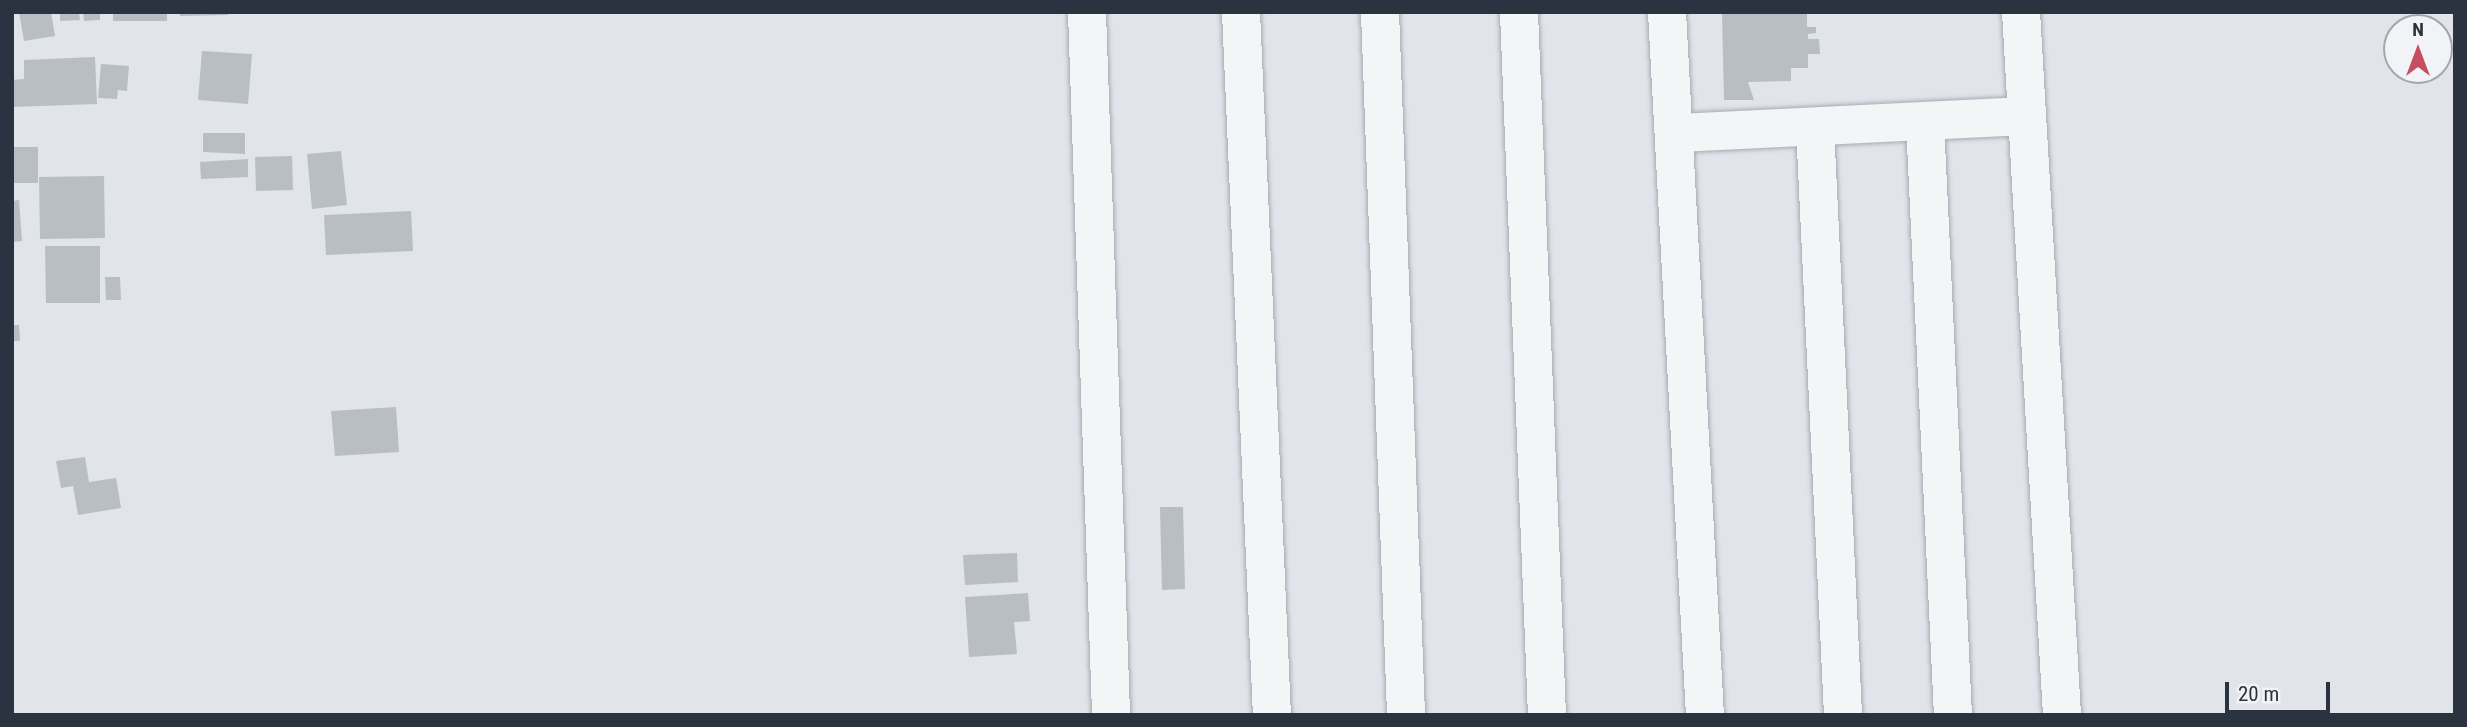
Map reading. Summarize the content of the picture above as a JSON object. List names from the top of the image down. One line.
{"scale_bar":"20 m","north":"top"}
